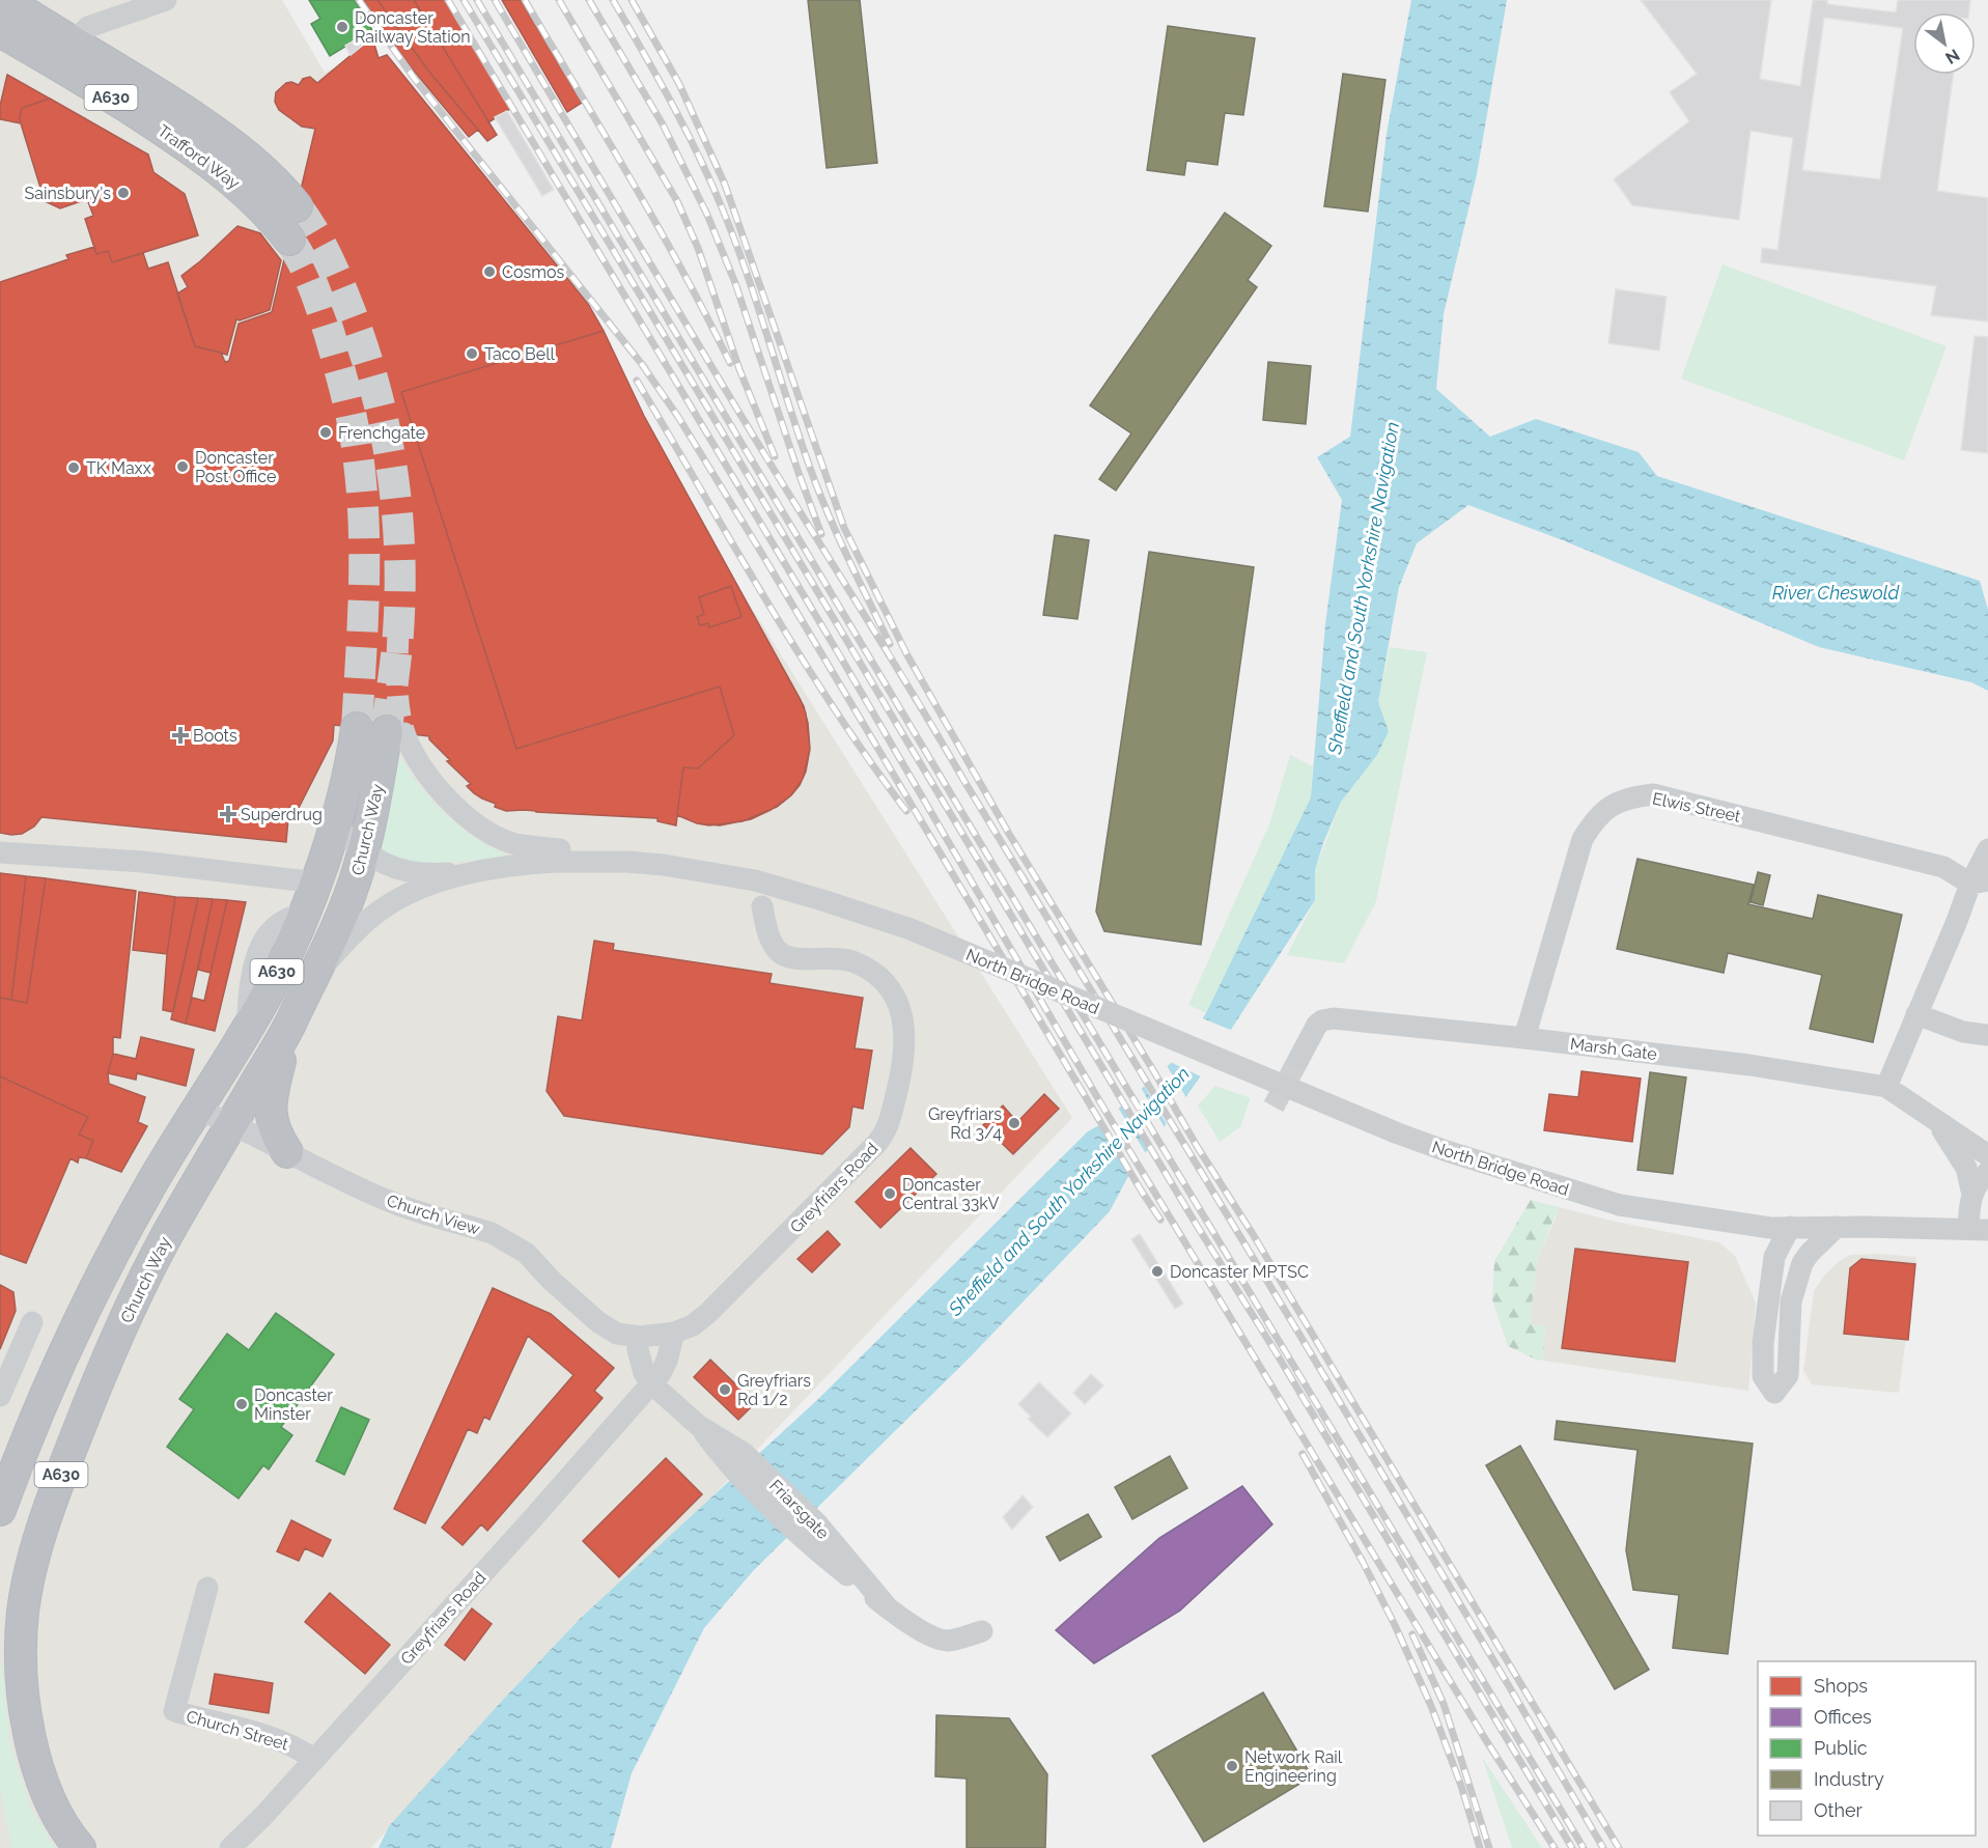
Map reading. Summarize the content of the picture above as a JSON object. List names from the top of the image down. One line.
{"streets":{"highway":["A630","Trafford Way","Church Way"],"street":["Elwis Street","North Bridge Road","Marsh Gate","Greyfriars Road","Church View","Friarsgate","Church Street"]},"crossings":[["A630","Church Way"],["A630","North Bridge Road"],["Elwis Street","Marsh Gate"],["Church Way","North Bridge Road"],["Church Way","Church View"],["North Bridge Road","Marsh Gate"],["Greyfriars Road","Church View"],["Greyfriars Road","Friarsgate"],["Greyfriars Road","Church Street"]],"water":["Sheffield and South Yorkshire Navigation","River Cheswold"],"places":{"other":["Doncaster Railway Station","Sainsbury's","Cosmos","Taco Bell","Frenchgate","Doncaster Post Office","TK Maxx","Greyfriars Rd 3/4","Doncaster Central 33kV","Doncaster MPTSC","Greyfriars Rd 1/2","Doncaster Minster","Network Rail Engineering"],"health":["Boots","Superdrug"]},"legend":["Shops","Offices","Public","Industry","Other"],"north":"bottom right"}
